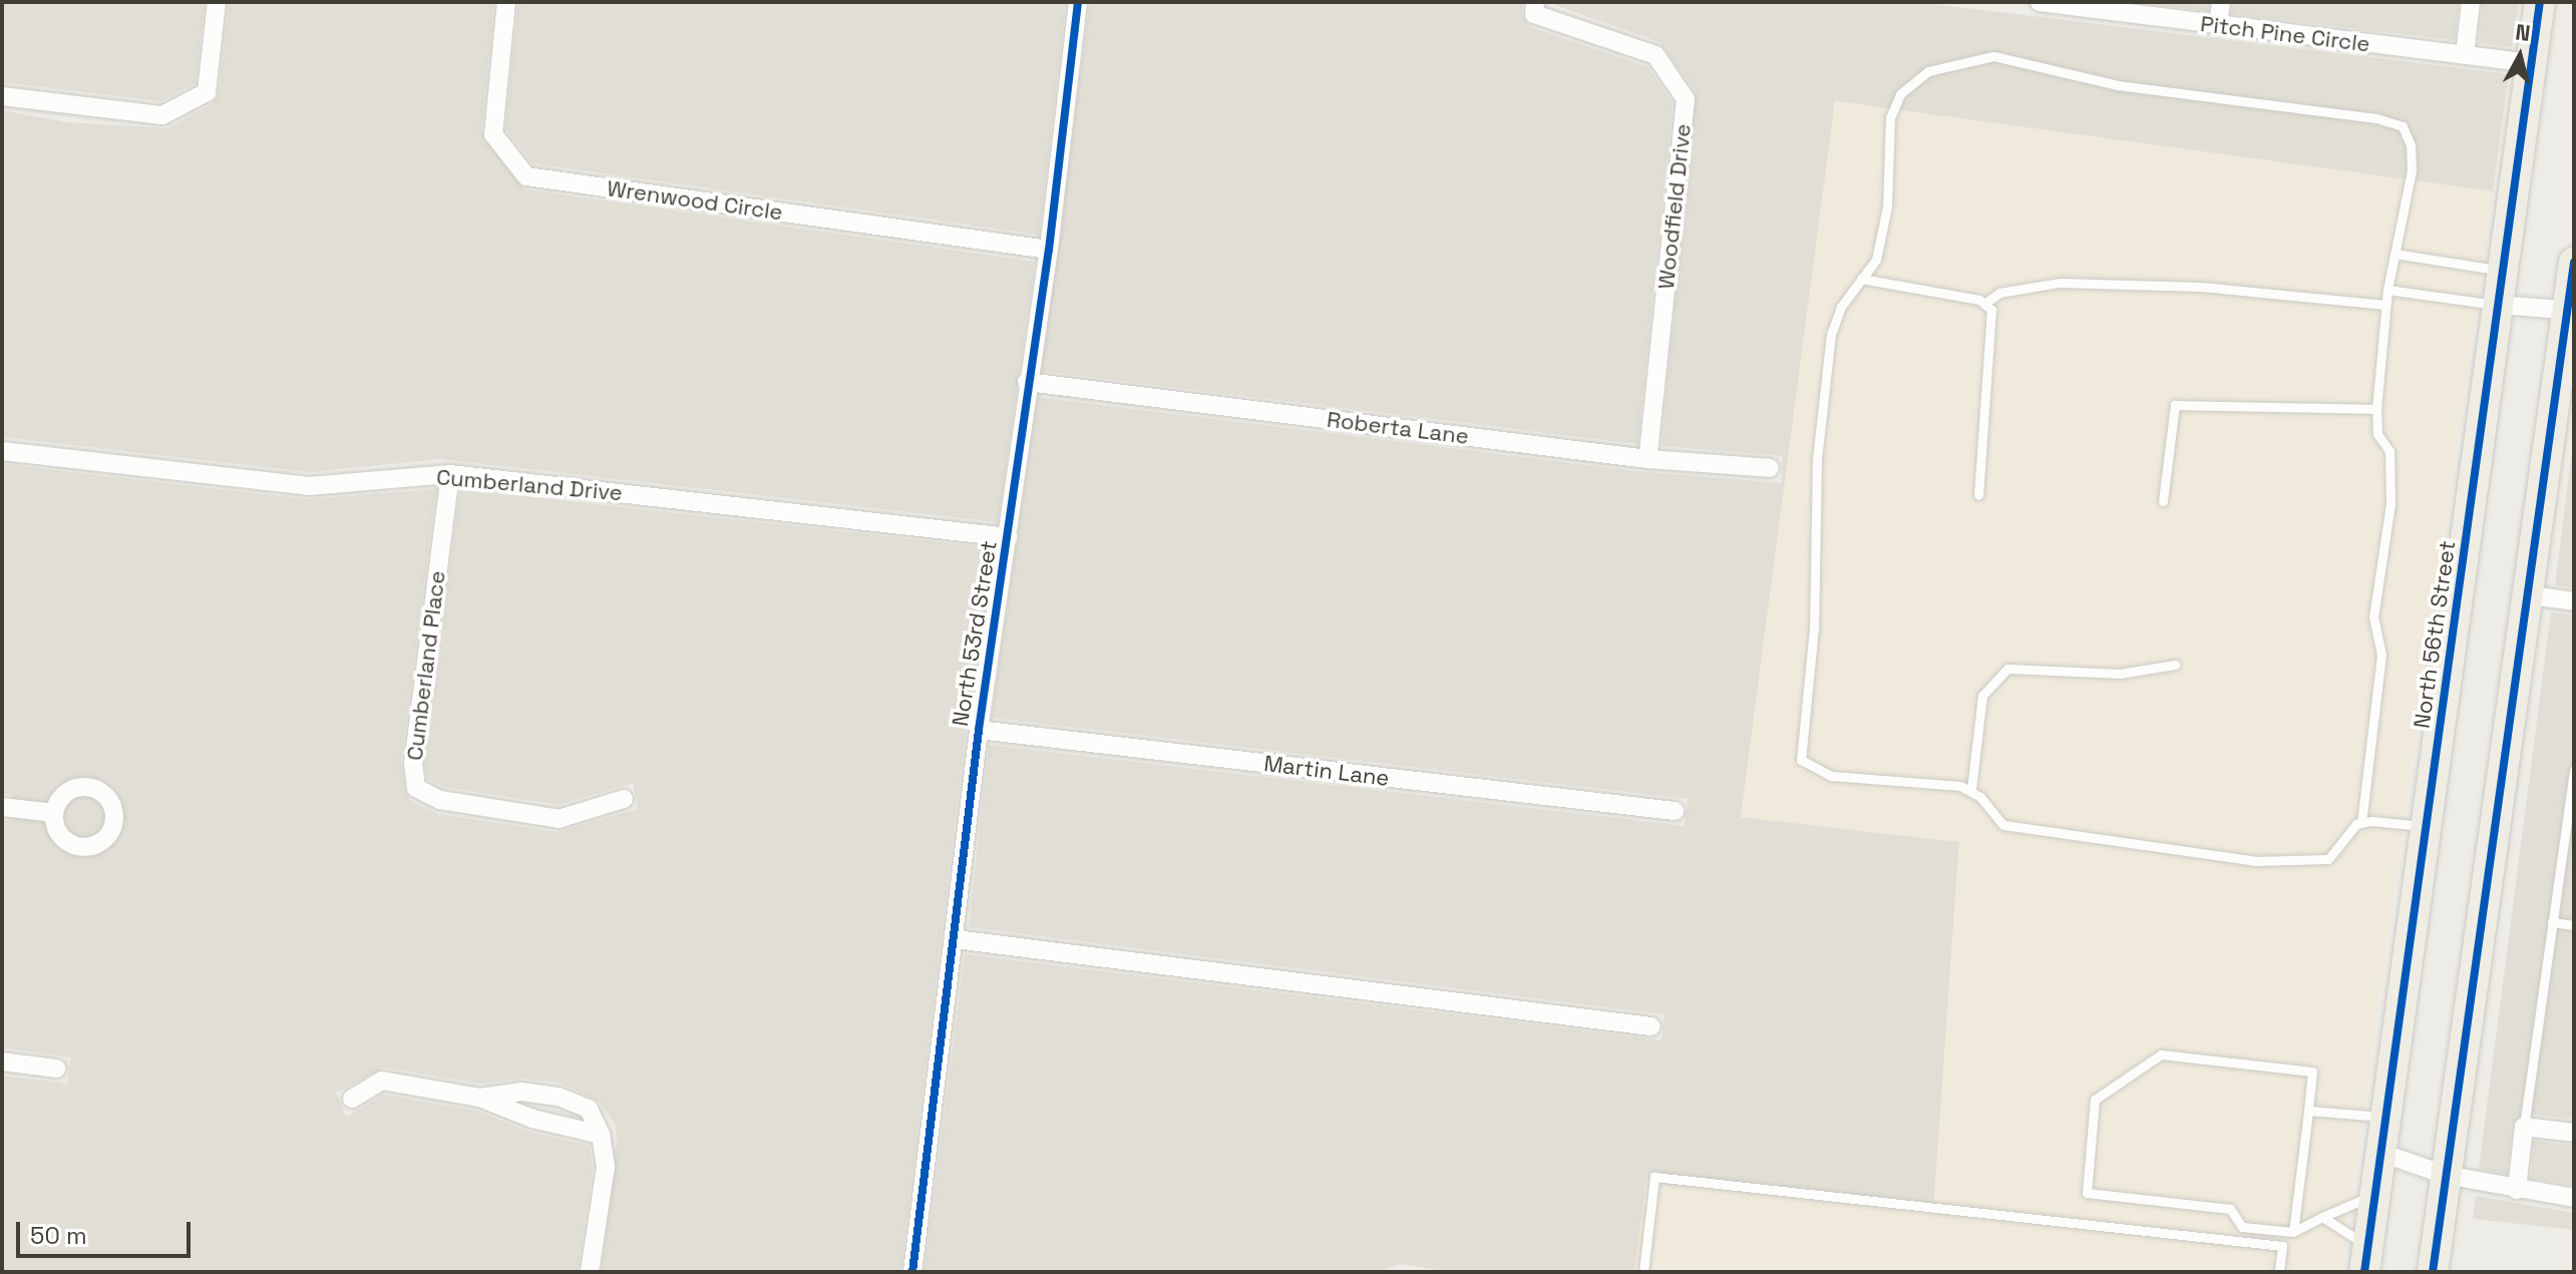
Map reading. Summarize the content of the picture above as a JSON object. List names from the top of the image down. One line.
{"streets":{"main road":["North 56th Street"],"street":["Pitch Pine Circle","Wrenwood Circle","Woodfield Drive","Roberta Lane","Cumberland Drive","North 53rd Street","Cumberland Place","Martin Lane"]},"crossings":[["Pitch Pine Circle","North 56th Street"],["Wrenwood Circle","North 53rd Street"],["Woodfield Drive","Roberta Lane"],["Roberta Lane","North 53rd Street"],["Cumberland Drive","North 53rd Street"],["Cumberland Drive","Cumberland Place"],["North 53rd Street","Martin Lane"]],"scale_bar":"50 m","north":"top"}
